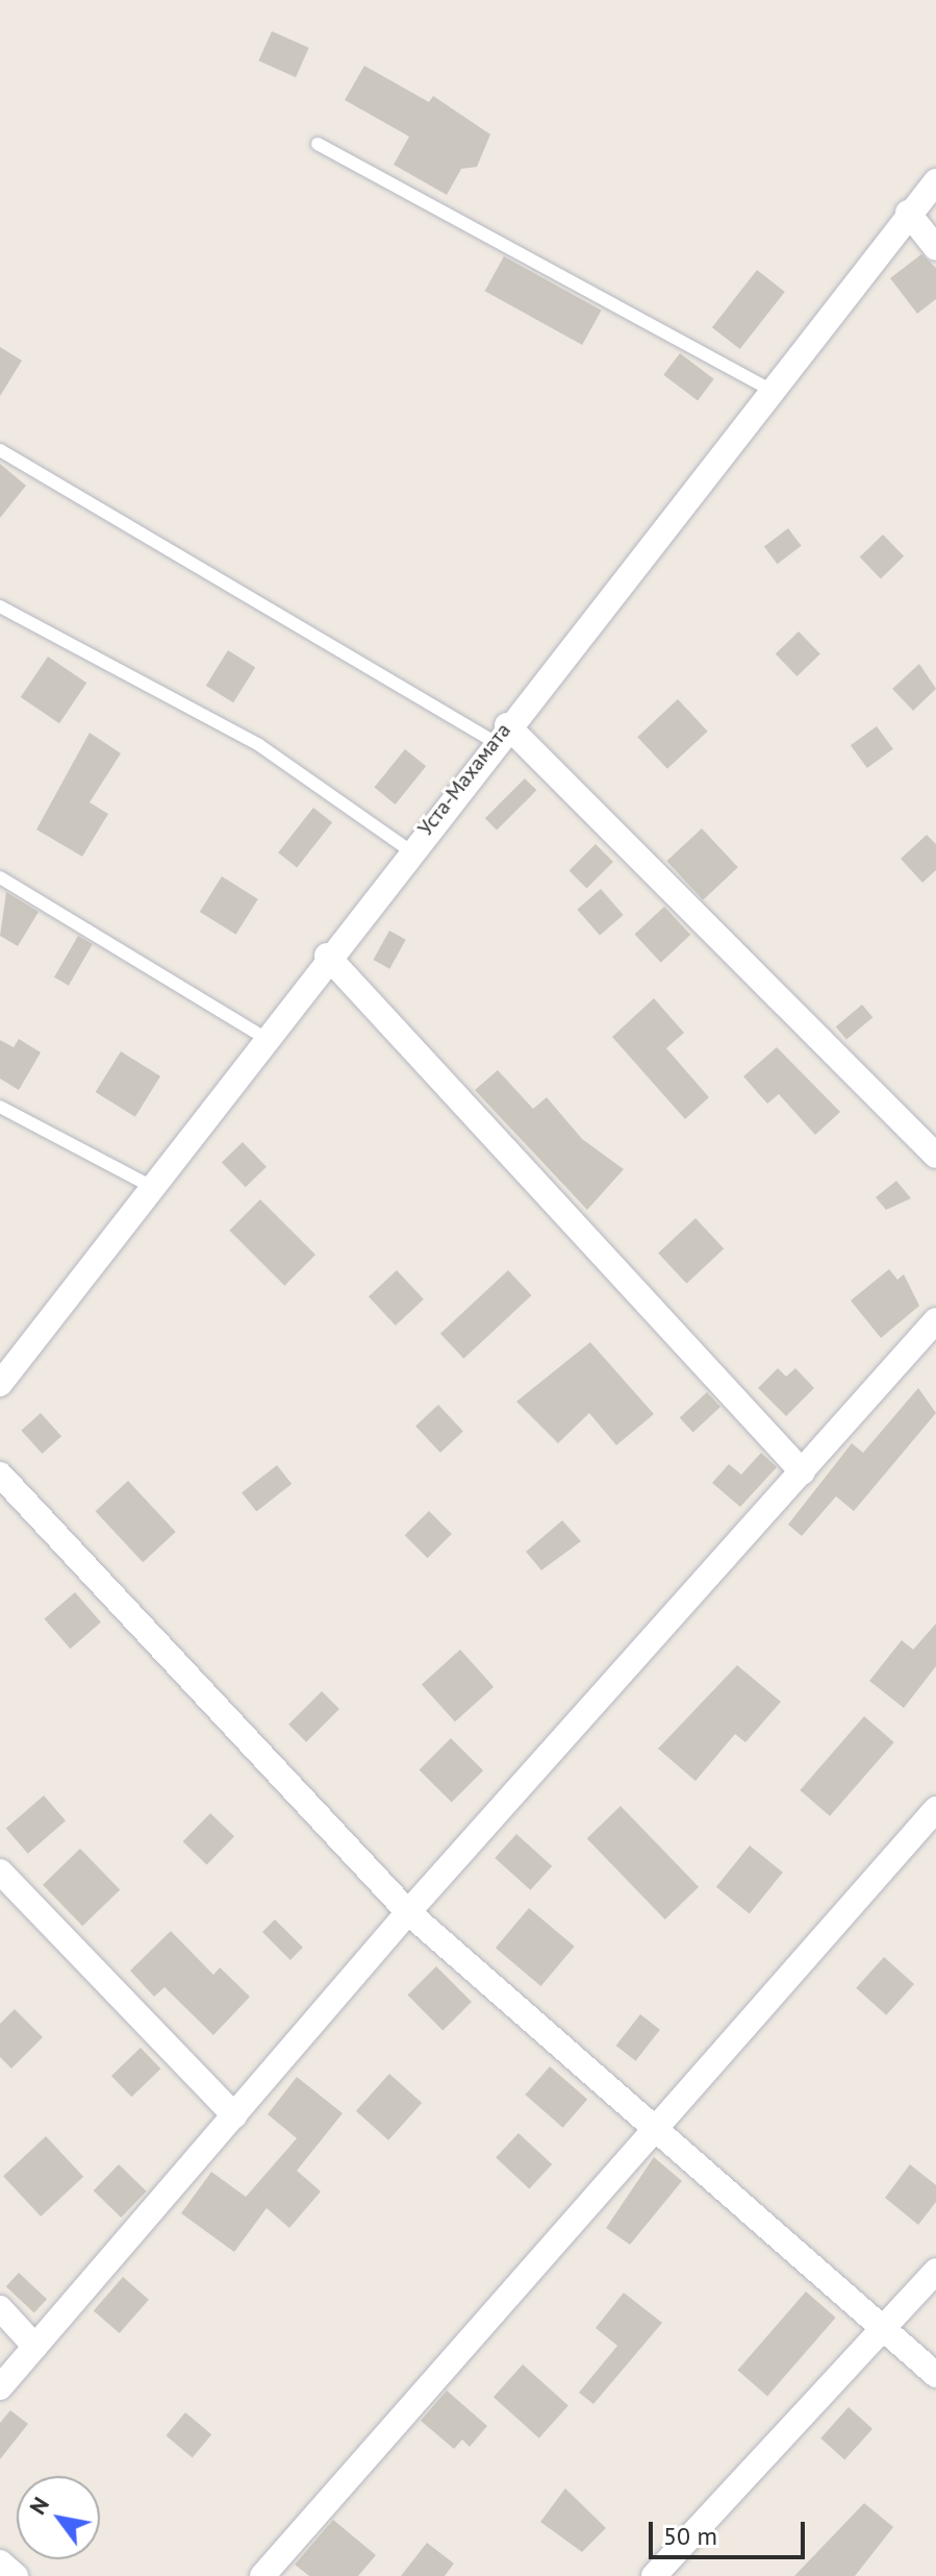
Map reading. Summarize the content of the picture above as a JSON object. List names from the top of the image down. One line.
{"streets":{"street":["Уста-Махамата"]},"scale_bar":"50 m","north":"top left"}
